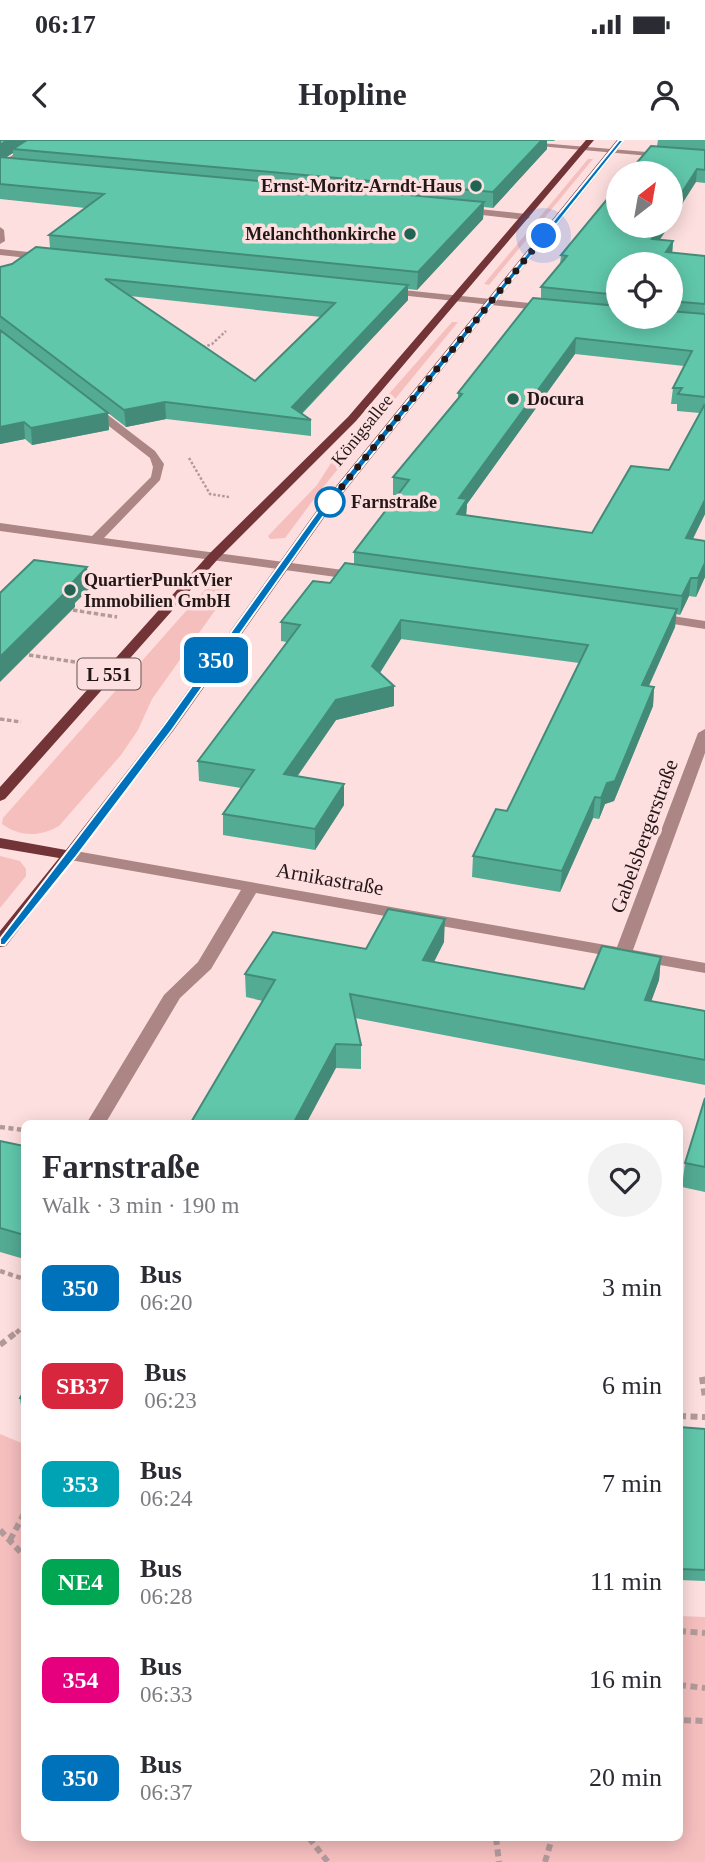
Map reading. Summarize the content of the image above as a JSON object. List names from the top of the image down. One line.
{"streets":{"main road":["Königsallee","L 551"],"street":["Gabelsbergerstraße","Arnikastraße"]},"crossings":[["Königsallee","Arnikastraße"],["Gabelsbergerstraße","Arnikastraße"]],"places":["Ernst-Moritz-Arndt-Haus","Melanchthonkirche","Docura","Farnstraße","QuartierPunktVier Immobilien GmbH"],"lines":["bus line 350"],"north":"top right","page":{"status":"06:17","header":"Hopline","on_map":"350","heading":["Farnstraße","Walk · 3 min · 190 m"],"list":[{"mark":"350","name":"Bus","note":"06:20","value":"3 min"},{"mark":"SB37","name":"Bus","note":"06:23","value":"6 min"},{"mark":"353","name":"Bus","note":"06:24","value":"7 min"},{"mark":"NE4","name":"Bus","note":"06:28","value":"11 min"},{"mark":"354","name":"Bus","note":"06:33","value":"16 min"},{"mark":"350","name":"Bus","note":"06:37","value":"20 min"}]}}
